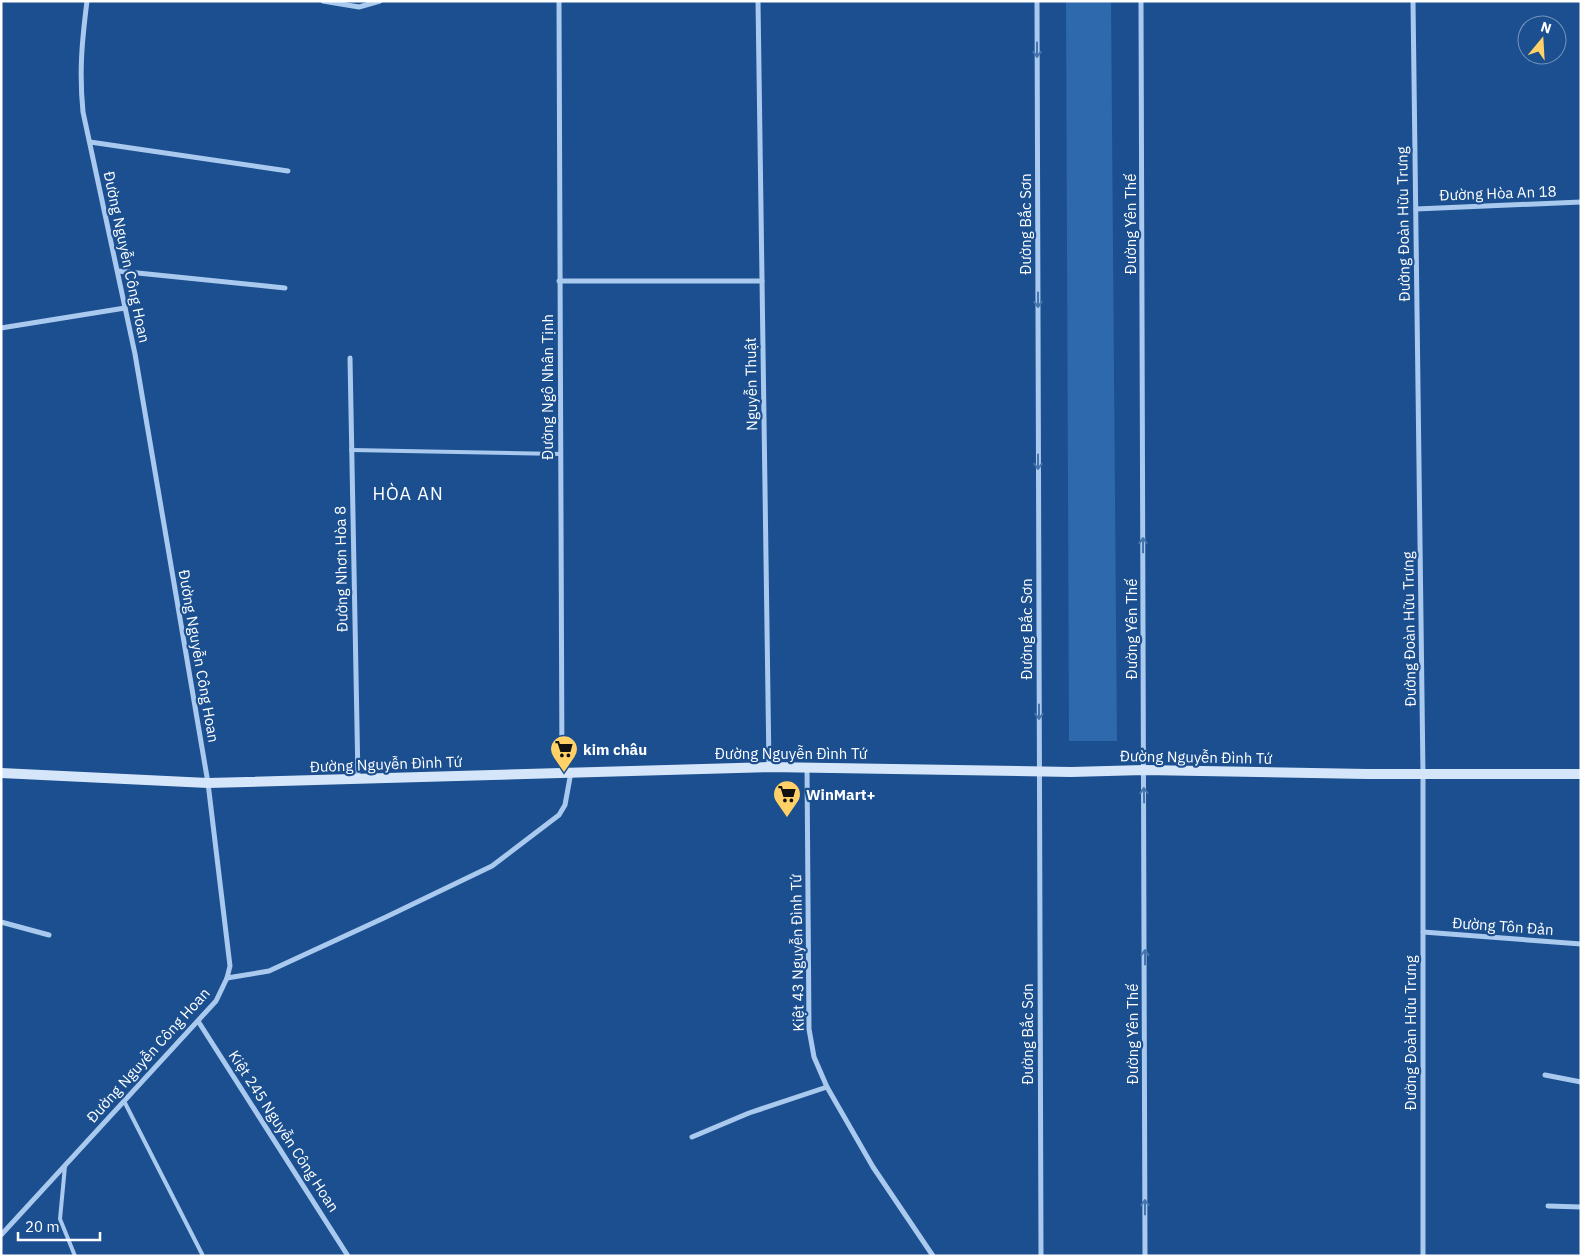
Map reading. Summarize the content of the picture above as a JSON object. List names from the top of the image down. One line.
{"streets":{"street":["Đường Hòa An 18","Đường Bắc Sơn","Đường Yên Thế","Đường Đoàn Hữu Trưng","Đường Nguyễn Công Hoan","Nguyễn Thuật","Đường Ngô Nhân Tịnh","Đường Nhơn Hòa 8","Đường Nguyễn Đình Tứ","Đường Tôn Đản","Kiệt 43 Nguyễn Đình Tứ","Kiệt 245 Nguyễn Công Hoan"]},"crossings":[["Đường Hòa An 18","Đường Đoàn Hữu Trưng"],["Đường Bắc Sơn","Đường Nguyễn Đình Tứ"],["Đường Yên Thế","Đường Nguyễn Đình Tứ"],["Đường Đoàn Hữu Trưng","Đường Nguyễn Đình Tứ"],["Đường Đoàn Hữu Trưng","Đường Tôn Đản"],["Đường Nguyễn Công Hoan","Đường Ngô Nhân Tịnh"],["Đường Nguyễn Công Hoan","Đường Nguyễn Đình Tứ"],["Đường Nguyễn Công Hoan","Kiệt 245 Nguyễn Công Hoan"],["Nguyễn Thuật","Đường Nguyễn Đình Tứ"],["Đường Ngô Nhân Tịnh","Đường Nguyễn Đình Tứ"],["Đường Nhơn Hòa 8","Đường Nguyễn Đình Tứ"],["Đường Nguyễn Đình Tứ","Kiệt 43 Nguyễn Đình Tứ"]],"one_way":["Đường Bắc Sơn","Đường Yên Thế"],"districts":["HÒA AN"],"places":{"supermarket":["kim châu","WinMart+"]},"scale_bar":"20 m","north":"top"}
